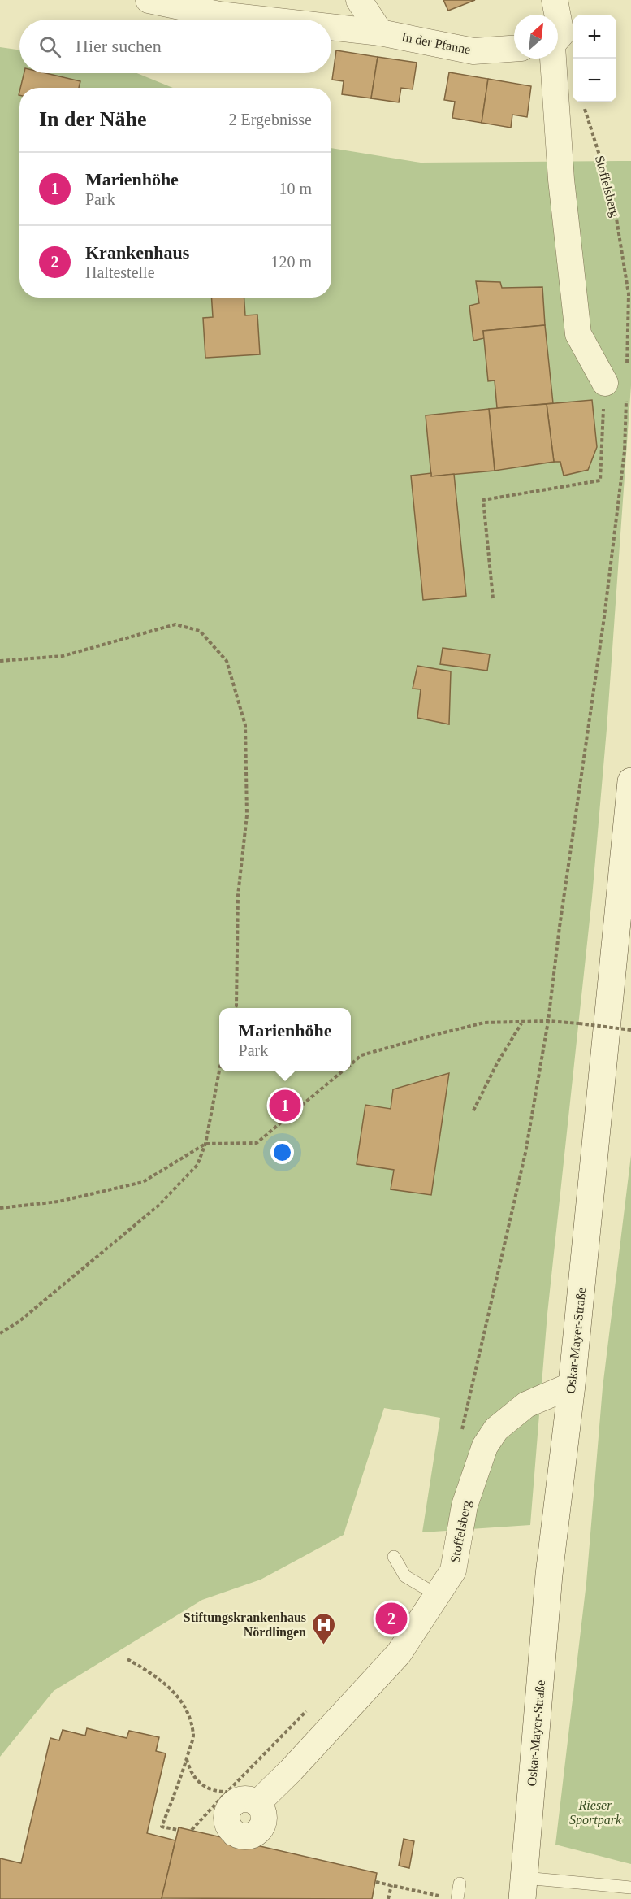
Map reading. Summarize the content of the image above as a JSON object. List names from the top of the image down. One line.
{"streets":{"main road":["Oskar-Mayer-Straße"],"street":["In der Pfanne","Stoffelsberg"]},"crossings":[["Stoffelsberg","Oskar-Mayer-Straße"]],"parks":["Rieser Sportpark"],"places":{"hospital":["Stiftungskrankenhaus Nördlingen"]},"north":"top right","page":{"map_buttons":["+","−"],"search":"Hier suchen","heading":["In der Nähe","2 Ergebnisse"],"list":[{"mark":"1","name":"Marienhöhe","note":"Park","value":"10 m"},{"mark":"2","name":"Krankenhaus","note":"Haltestelle","value":"120 m"}],"popup":["Marienhöhe","Park"],"pins":["1","2"]}}
